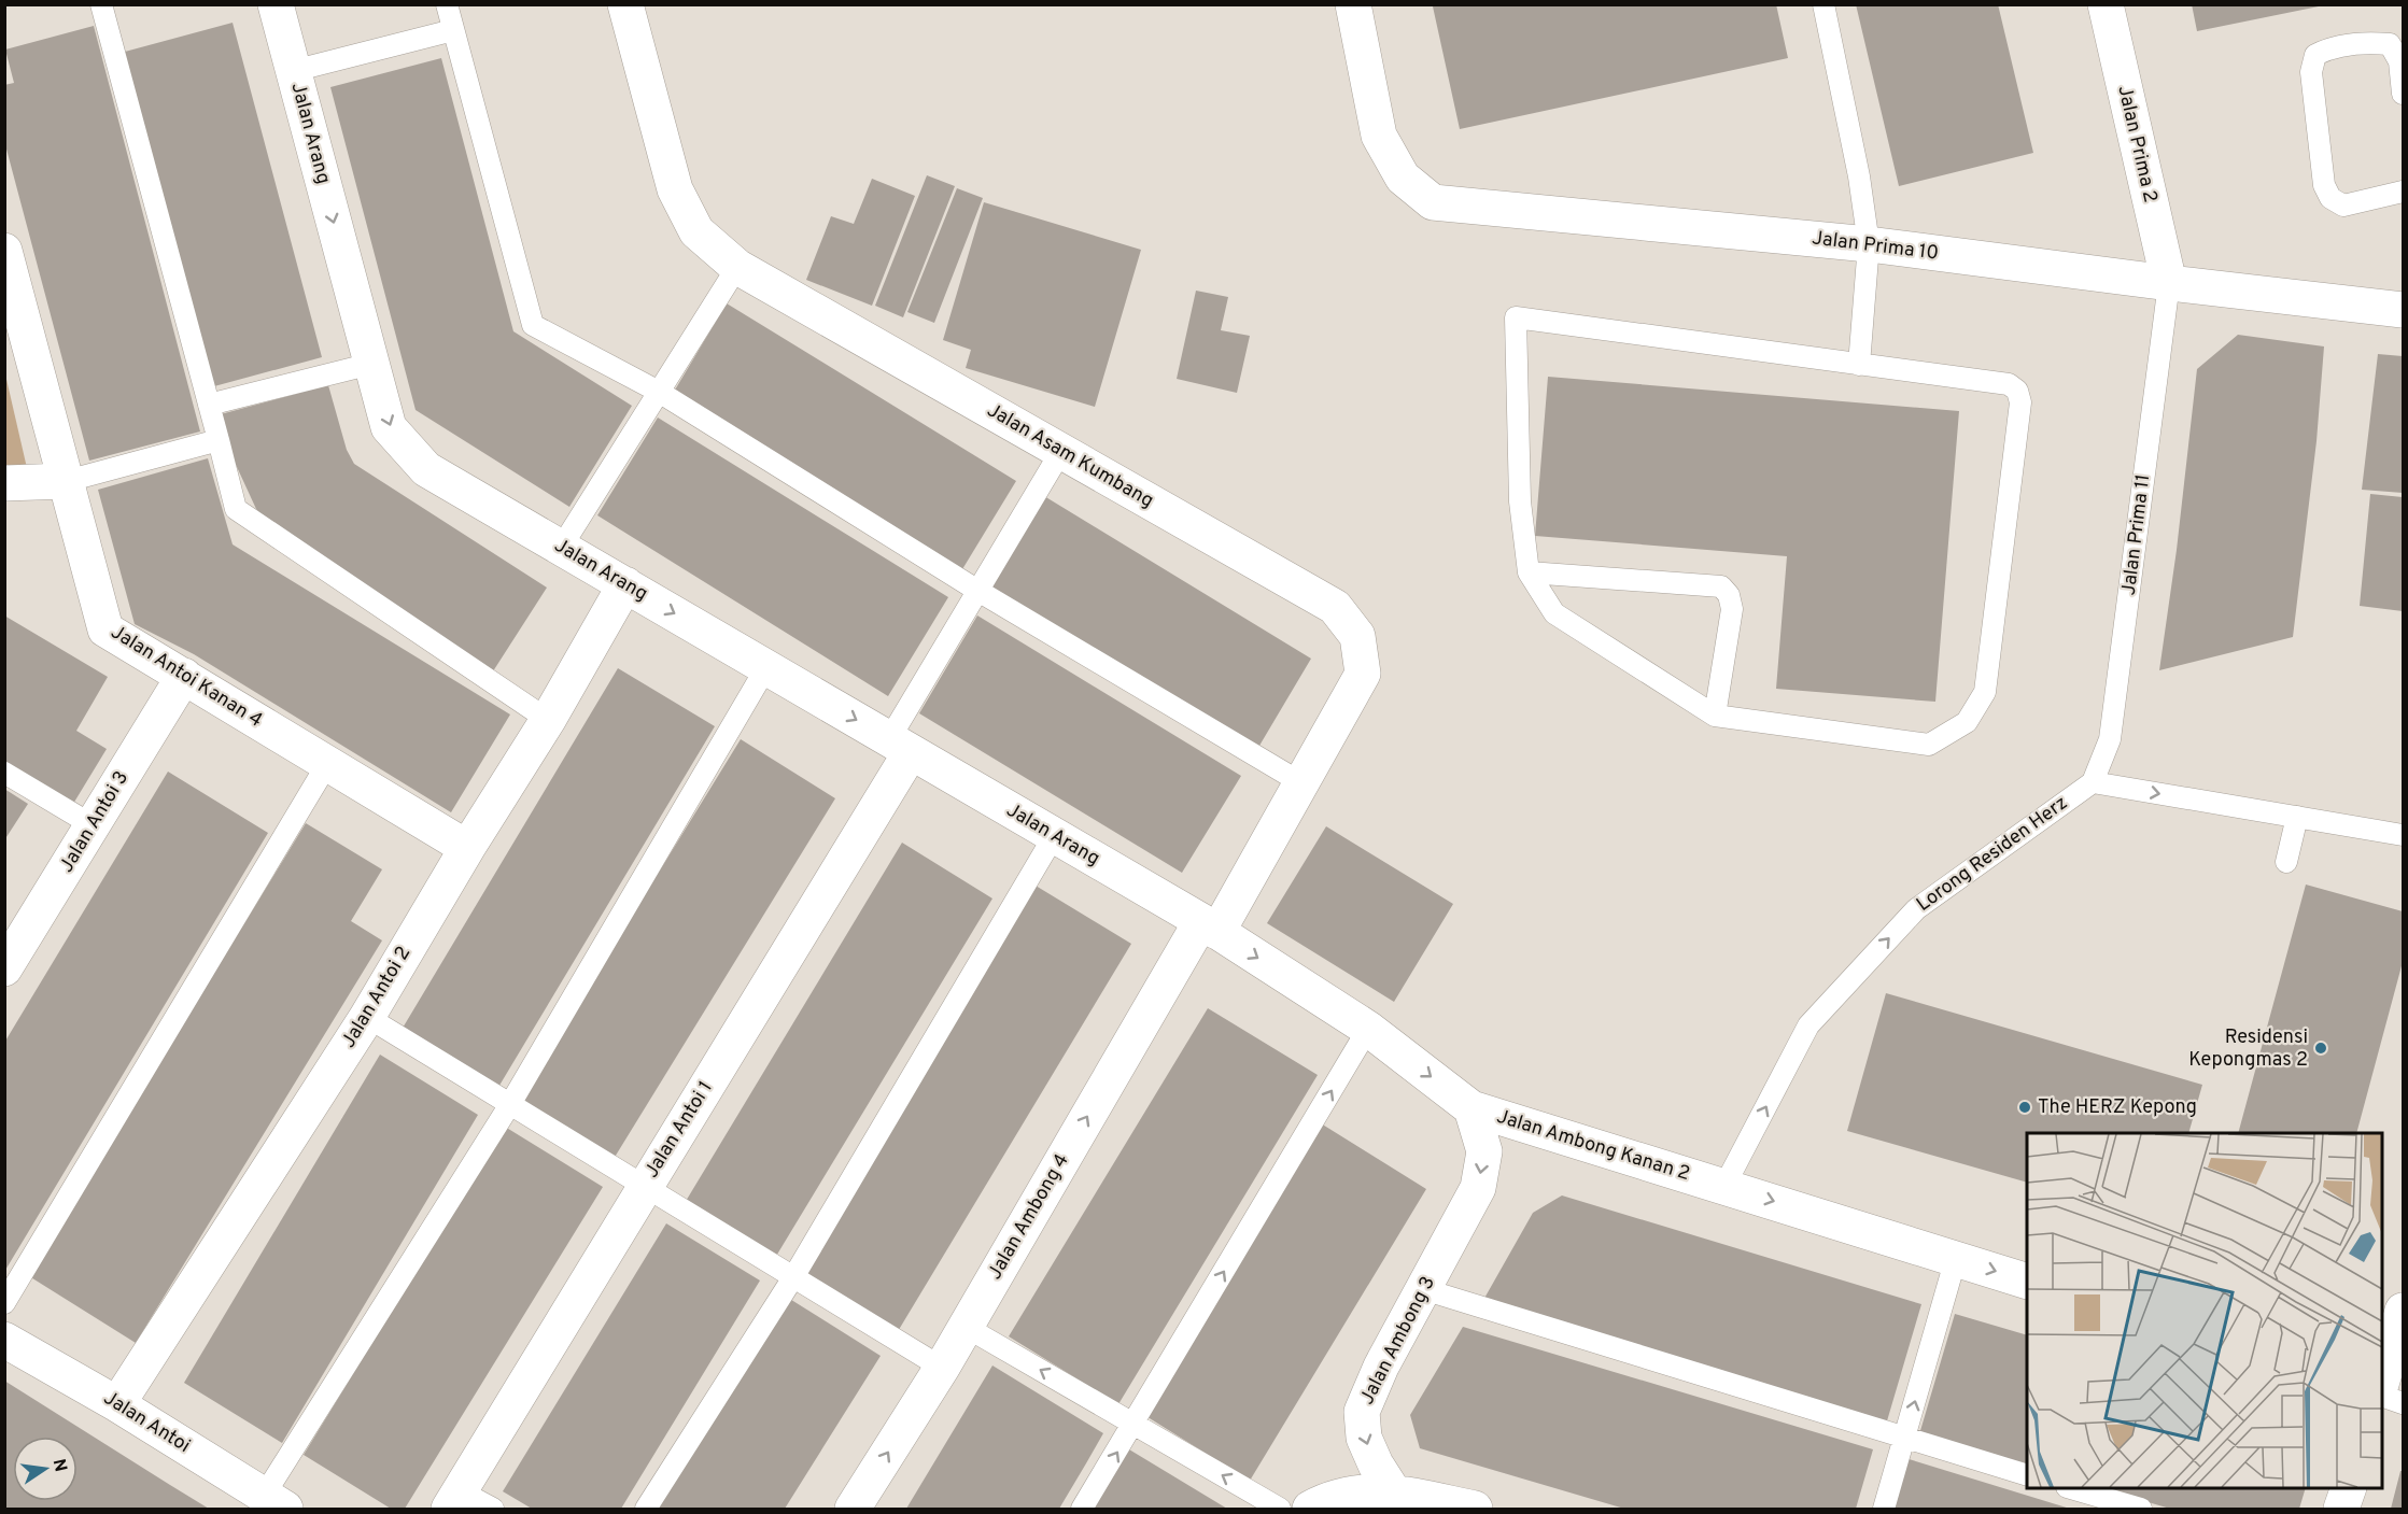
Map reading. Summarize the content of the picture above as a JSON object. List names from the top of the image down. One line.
{"streets":{"street":["Jalan Arang","Jalan Prima 2","Jalan Prima 10","Jalan Asam Kumbang","Jalan Antoi Kanan 4","Jalan Antoi 3","Jalan Antoi 2","Jalan Antoi 1","Jalan Ambong Kanan 2","Jalan Ambong 4","Jalan Ambong 3","Jalan Antoi"],"lane":["Jalan Prima 11","Lorong Residen Herz"]},"crossings":[["Jalan Arang","Jalan Asam Kumbang"],["Jalan Arang","Jalan Antoi 2"],["Jalan Arang","Jalan Antoi 1"],["Jalan Arang","Jalan Ambong Kanan 2"],["Jalan Arang","Jalan Ambong 4"],["Jalan Prima 2","Jalan Prima 10"],["Jalan Prima 2","Jalan Prima 11"],["Jalan Prima 10","Jalan Prima 11"],["Jalan Asam Kumbang","Jalan Ambong Kanan 2"],["Jalan Asam Kumbang","Jalan Ambong 4"],["Jalan Prima 11","Lorong Residen Herz"],["Jalan Antoi Kanan 4","Jalan Antoi 3"],["Jalan Antoi Kanan 4","Jalan Antoi 2"],["Lorong Residen Herz","Jalan Ambong Kanan 2"],["Jalan Antoi 2","Jalan Antoi"],["Jalan Ambong Kanan 2","Jalan Ambong 4"],["Jalan Ambong Kanan 2","Jalan Ambong 3"]],"one_way":["Jalan Arang","Lorong Residen Herz","Jalan Ambong Kanan 2","Jalan Ambong 4","Jalan Ambong 3"],"places":["Residensi Kepongmas 2","The HERZ Kepong"],"north":"right"}
